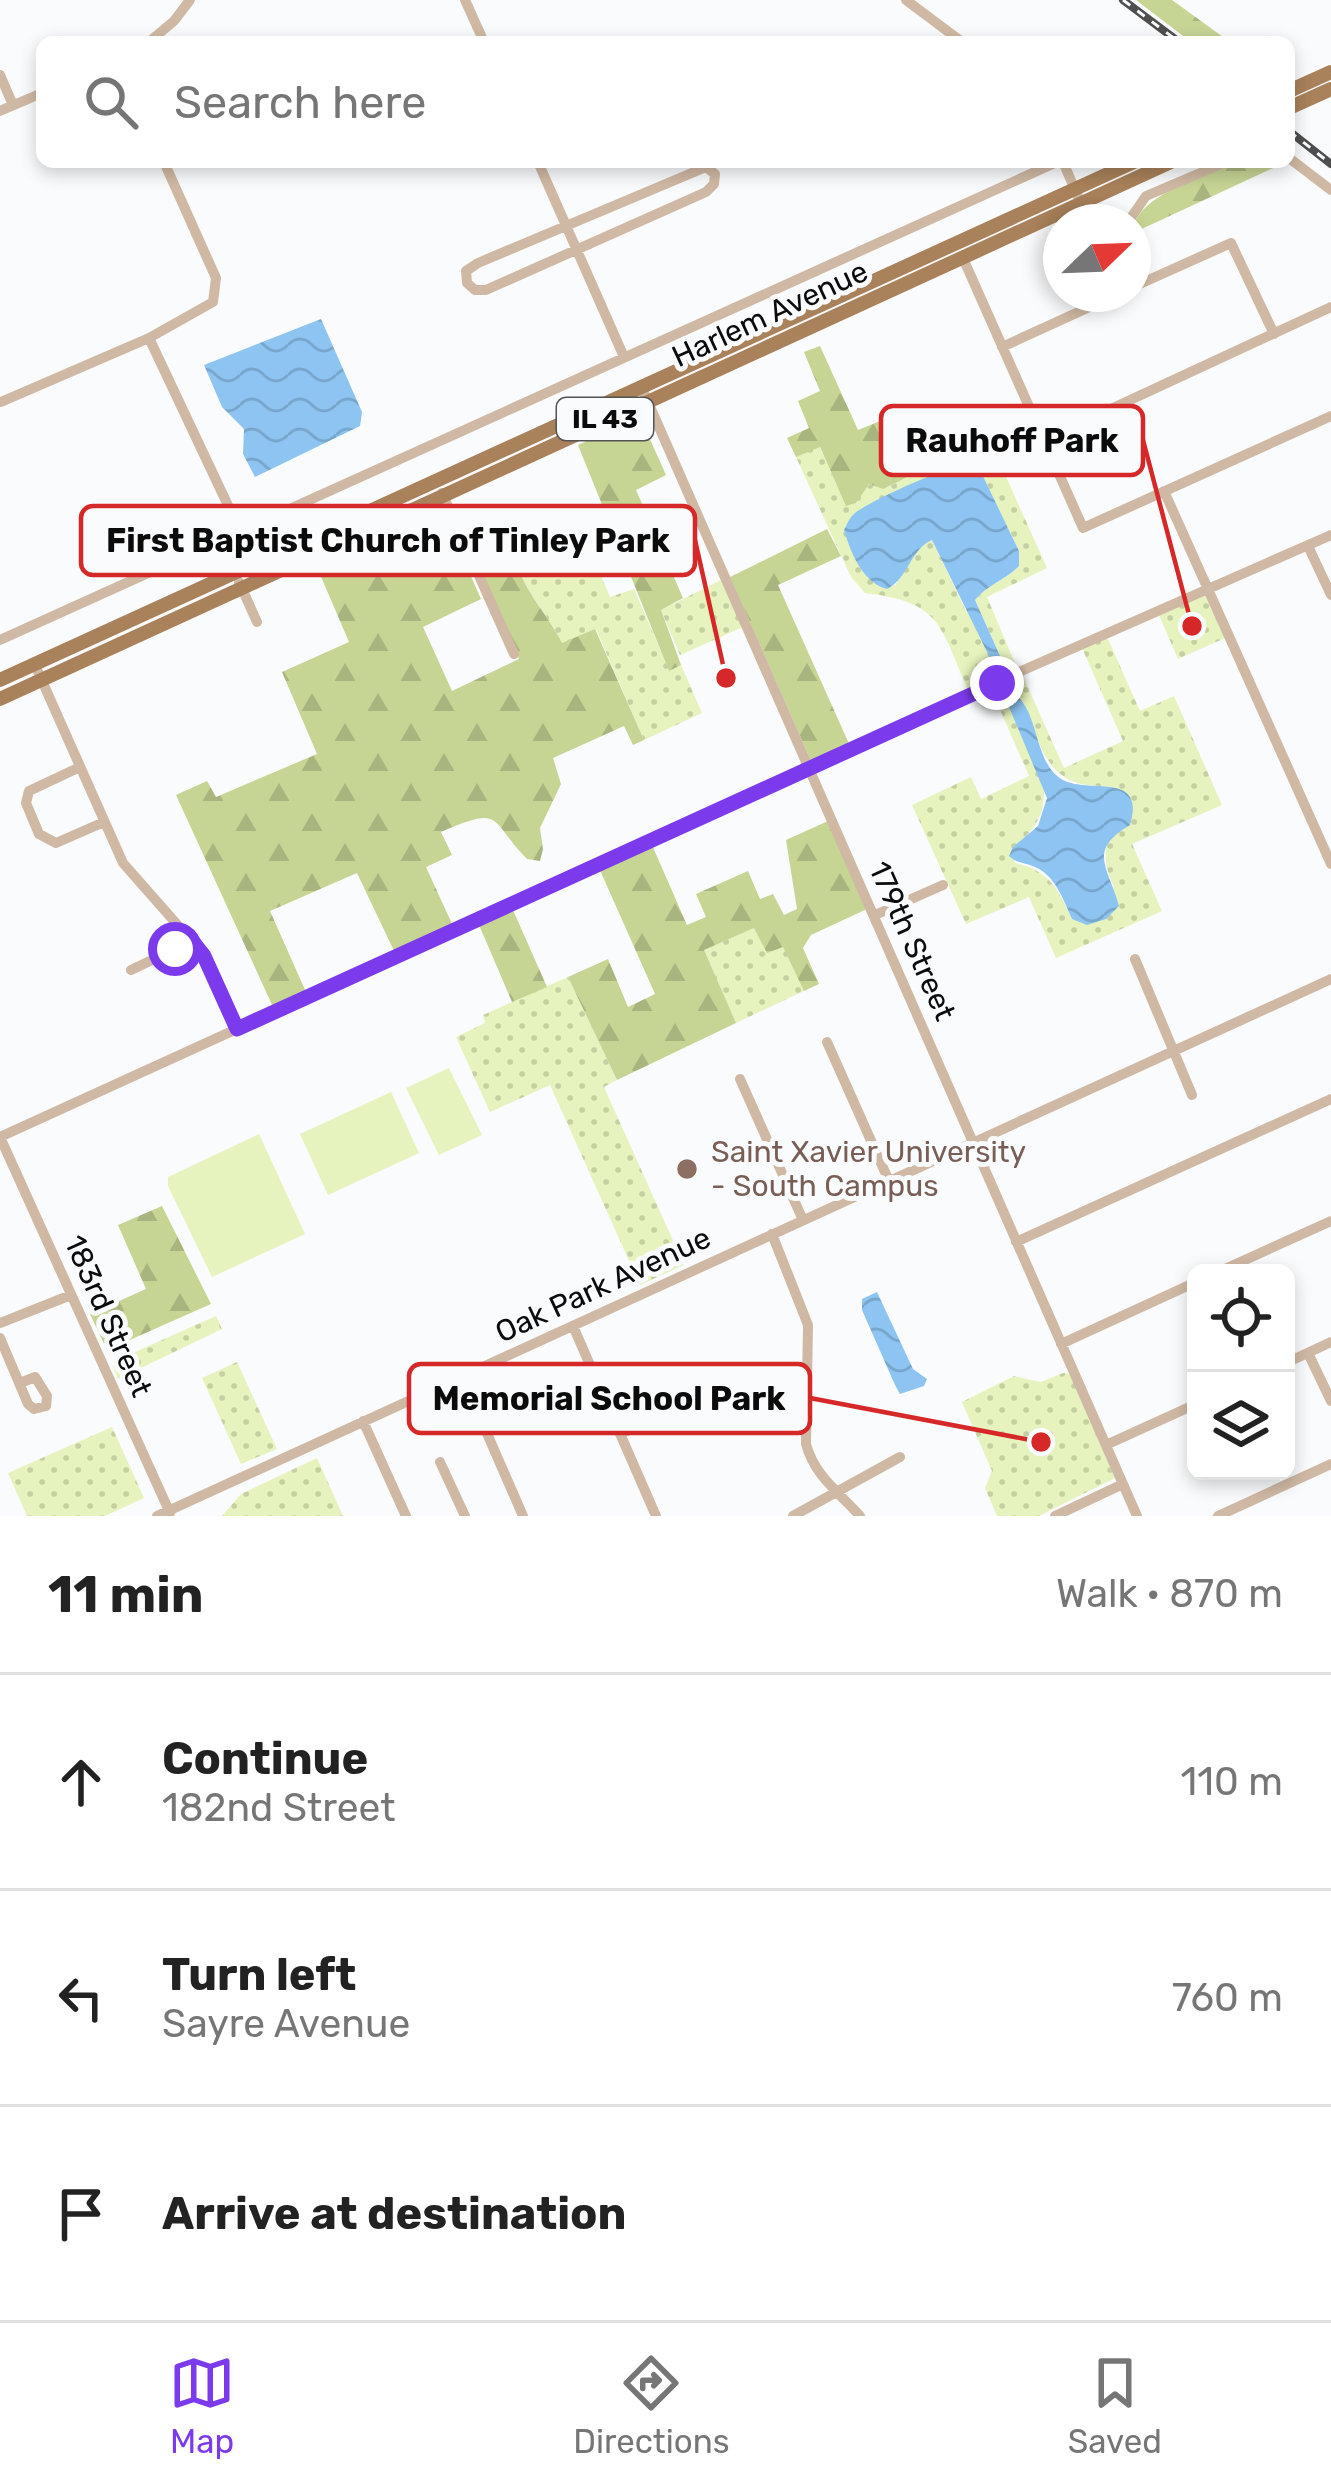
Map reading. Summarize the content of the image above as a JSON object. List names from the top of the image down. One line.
{"streets":{"main road":["Harlem Avenue","IL 43"],"street":["179th Street","Oak Park Avenue","183rd Street"]},"crossings":[["Harlem Avenue","179th Street"],["179th Street","Oak Park Avenue"],["Oak Park Avenue","183rd Street"]],"places":["Rauhoff Park","First Baptist Church of Tinley Park","Saint Xavier University - South Campus","Memorial School Park"],"north":"top right","page":{"search":"Search here","heading":["11 min","Walk · 870 m"],"list":[["Continue","182nd Street","110 m"],["Turn left","Sayre Avenue","760 m"],"Arrive at destination"],"nav":["Map","Directions","Saved"]}}
